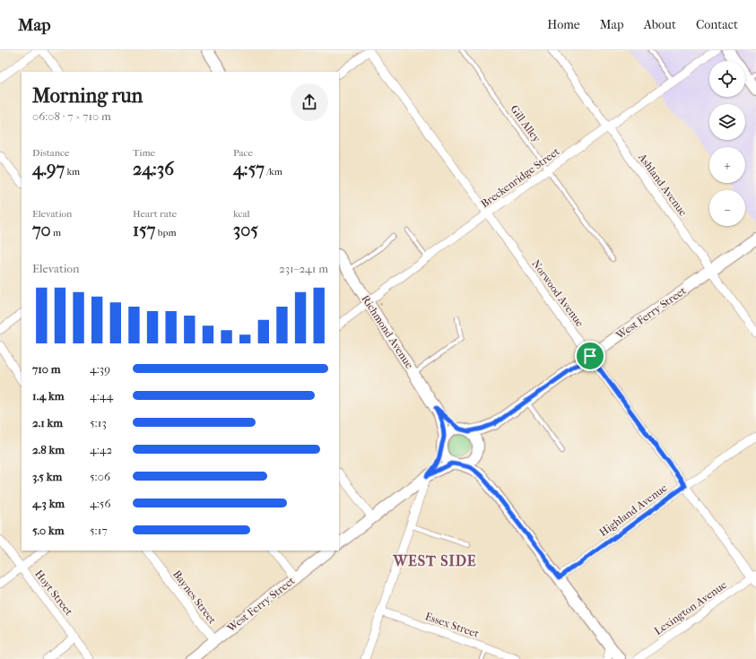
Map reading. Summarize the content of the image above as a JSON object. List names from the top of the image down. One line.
{"streets":{"street":["Breckenridge Street","Ashland Avenue","Norwood Avenue","West Ferry Street","Richmond Avenue","Highland Avenue","Hoyt Street","Baynes Street","Lexington Avenue","Essex Street"],"lane":["Gill Alley"]},"crossings":[["Gill Alley","Breckenridge Street"],["Breckenridge Street","Ashland Avenue"],["Breckenridge Street","Norwood Avenue"],["Breckenridge Street","Richmond Avenue"],["Ashland Avenue","West Ferry Street"],["Norwood Avenue","West Ferry Street"],["Norwood Avenue","Highland Avenue"],["Norwood Avenue","Lexington Avenue"],["West Ferry Street","Richmond Avenue"],["West Ferry Street","Baynes Street"]],"districts":["WEST SIDE"],"page":{"header":"Map","nav":["Home","Map","About","Contact"],"map_buttons":["+","−"],"heading":["Morning run","06:08 · 7 × 710 m"],"stats":[["Distance","4.97 km"],["Time","24:36"],["Pace","4:57 /km"],["Elevation","70 m"],["Heart rate","157 bpm"],["kcal","305"]],"chart":["Elevation","231–241 m"],"list":[{"name":"710 m","note":"4:39"},{"name":"1.4 km","note":"4:44"},{"name":"2.1 km","note":"5:13"},{"name":"2.8 km","note":"4:42"},{"name":"3.5 km","note":"5:06"},{"name":"4.3 km","note":"4:56"},{"name":"5.0 km","note":"5:17"}]}}
